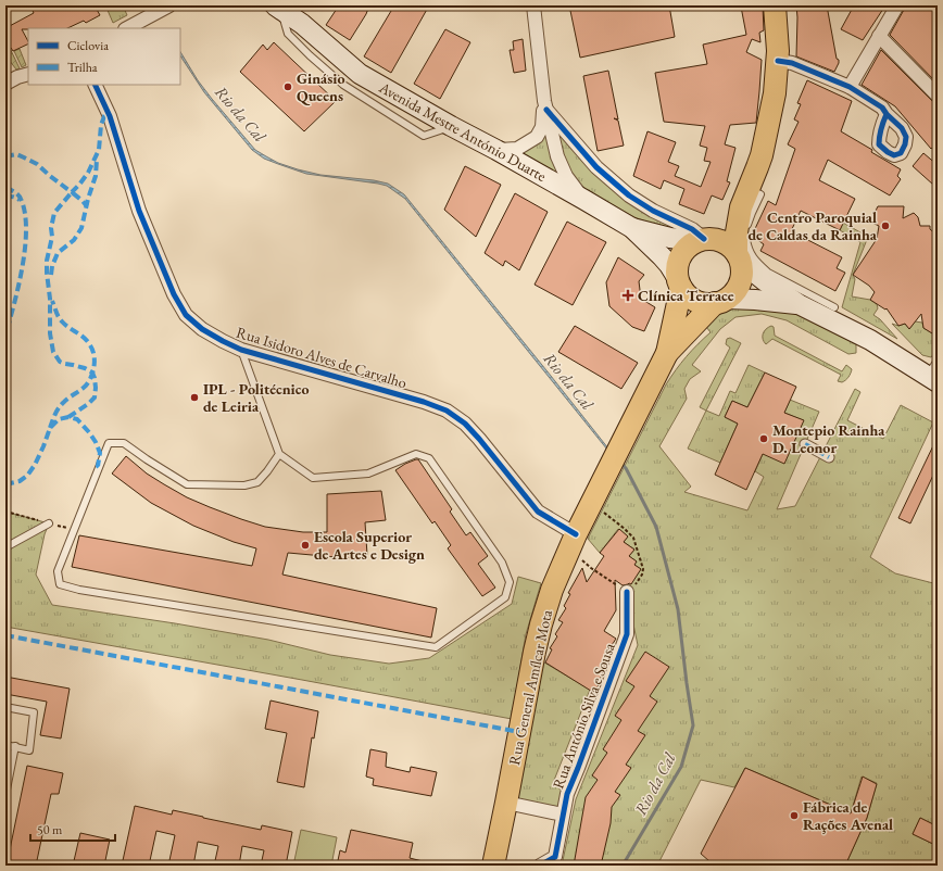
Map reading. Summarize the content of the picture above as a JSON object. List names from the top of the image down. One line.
{"streets":{"main road":["Avenida Mestre António Duarte","Rua General Amílcar Mota"],"street":["Rua Isidoro Alves de Carvalho","Rua António Silva e Sousa"]},"crossings":[["Rua Isidoro Alves de Carvalho","Rua General Amílcar Mota"]],"water":["Rio da Cal"],"places":{"other":["Ginásio Queens","Centro Paroquial de Caldas da Rainha","IPL - Politécnico de Leiria","Montepio Rainha D. Leonor","Escola Superior de Artes e Design","Fábrica de Rações Avenal"],"health":["Clínica Terrace"]},"legend":["Ciclovia","Trilha"],"scale_bar":"50 m"}
